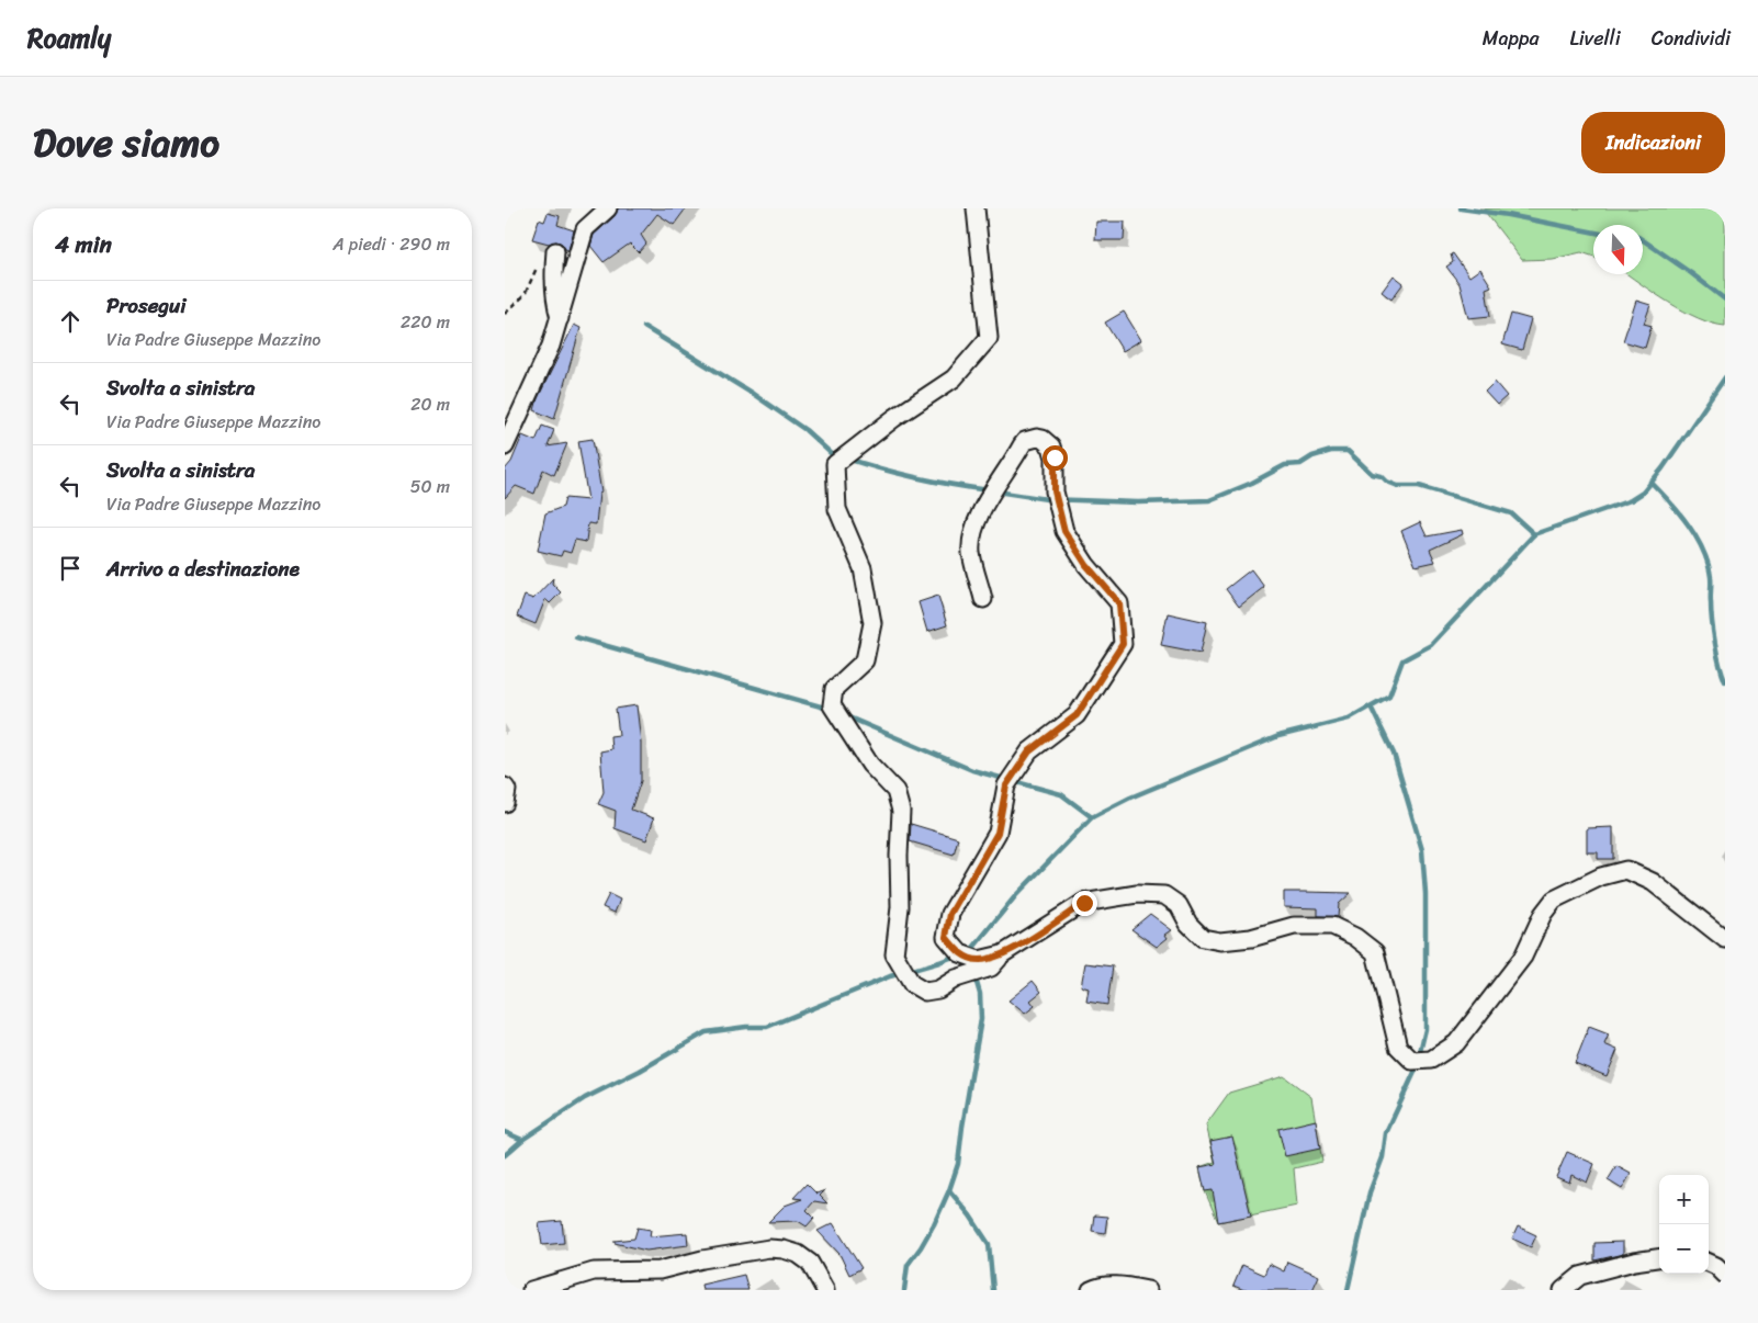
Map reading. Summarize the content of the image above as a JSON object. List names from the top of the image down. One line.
{"north":"bottom","page":{"header":"Roamly","nav":["Mappa","Livelli","Condividi"],"title":"Dove siamo","buttons":"Indicazioni","heading":["4 min","A piedi · 290 m"],"list":[["Prosegui","Via Padre Giuseppe Mazzino","220 m"],["Svolta a sinistra","Via Padre Giuseppe Mazzino","20 m"],["Svolta a sinistra","Via Padre Giuseppe Mazzino","50 m"],"Arrivo a destinazione"],"map_buttons":["+","−"]}}
